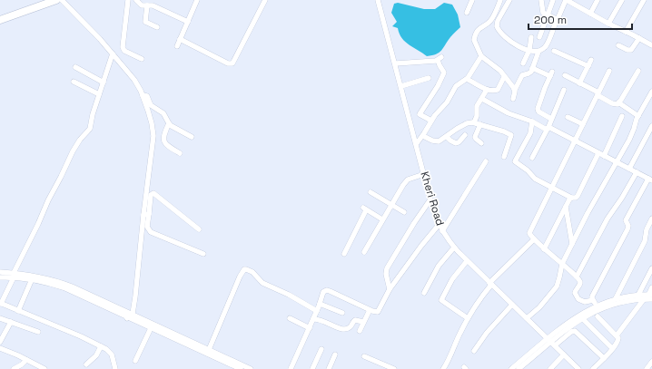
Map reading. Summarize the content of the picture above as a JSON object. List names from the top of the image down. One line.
{"streets":{"street":["Kheri Road"]},"scale_bar":"200 m"}
